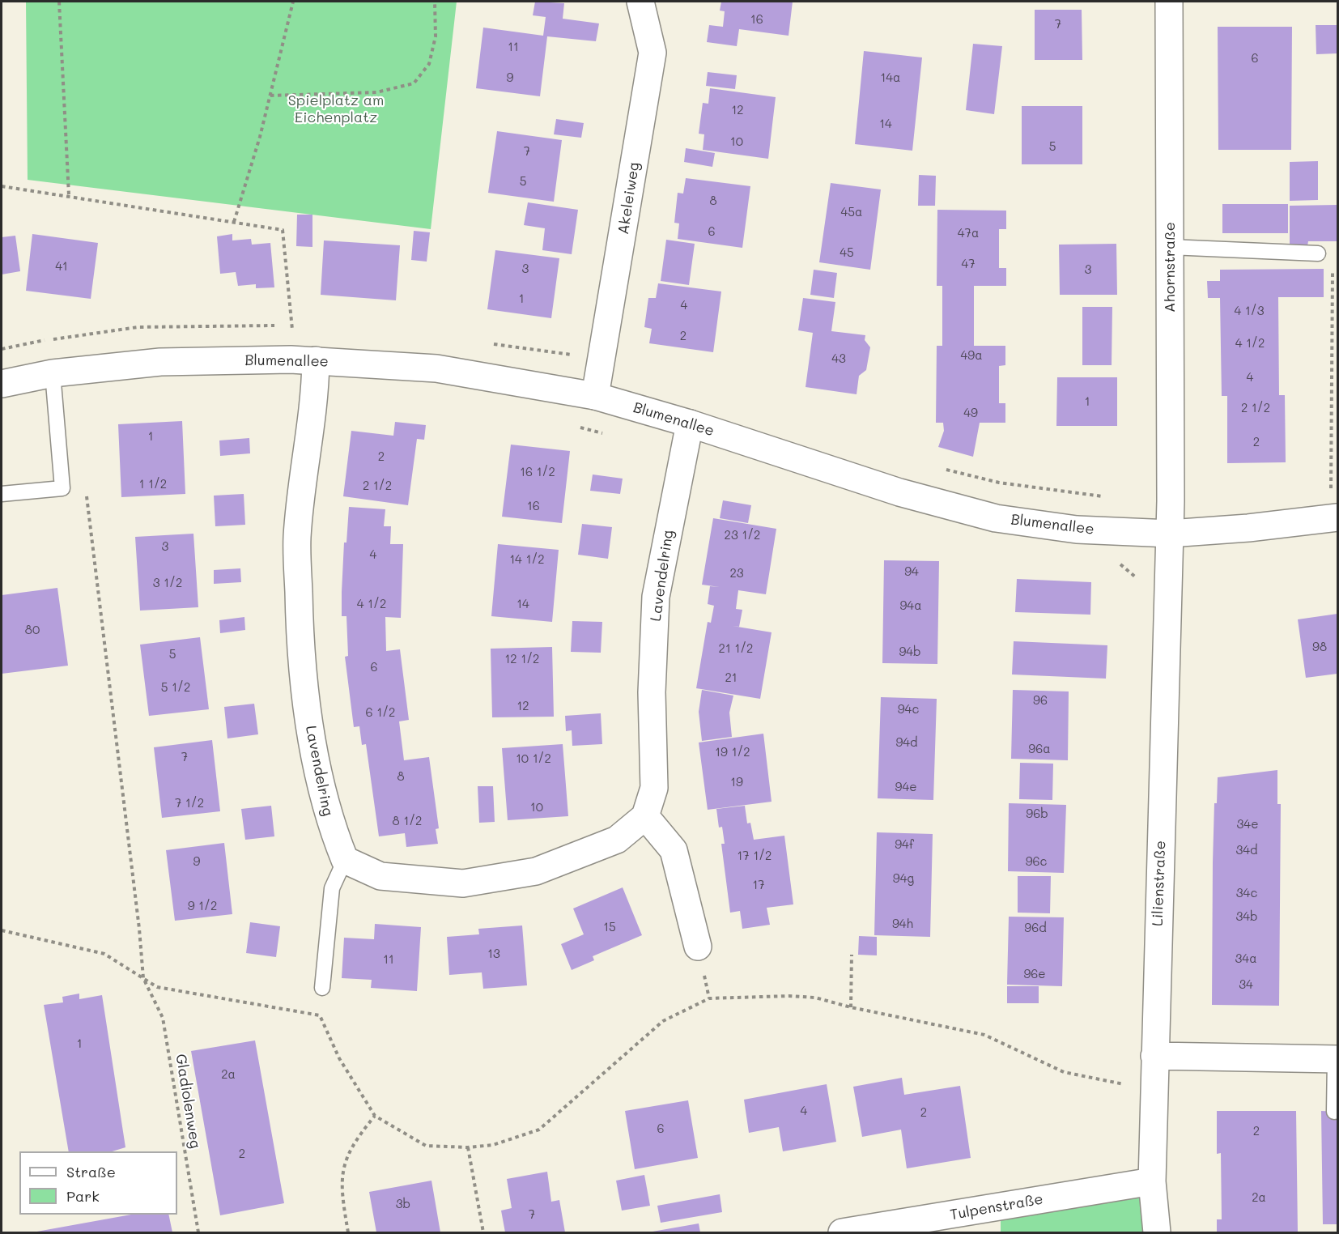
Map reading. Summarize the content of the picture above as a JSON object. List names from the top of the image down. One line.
{"streets":{"street":["Akeleiweg","Ahornstraße","Blumenallee","Lavendelring","Lilienstraße","Tulpenstraße"],"path":["Gladiolenweg"]},"crossings":[["Akeleiweg","Blumenallee"],["Ahornstraße","Blumenallee"],["Ahornstraße","Lilienstraße"],["Blumenallee","Lavendelring"],["Blumenallee","Lilienstraße"],["Lilienstraße","Tulpenstraße"]],"parks":["Spielplatz am Eichenplatz"],"house_numbers":["16","7","11","6","9","14a","12","14","10","5","7","5","8","45a","6","47a","45","47","41","3","3","1","4","4 1/3","2","4 1/2","49a","43","4","1","2 1/2","49","1","2","2","16 1/2","1 1/2","2 1/2","16","23 1/2","3","4","14 1/2","94","23","3 1/2","4 1/2","14","94a","80","98","21 1/2","94b","5","12 1/2","6","21","5 1/2","96","12","94c","6 1/2","94d","96a","19 1/2","7","10 1/2","8","19","94e","7 1/2","10","96b","8 1/2","34e","94f","34d","17 1/2","9","96c","94g","17","34c","9 1/2","34b","94h","15","96d","13","34a","11","96e","34","1","2a","4","2","6","2","2","2a","3b","7"],"legend":["Straße","Park"]}
